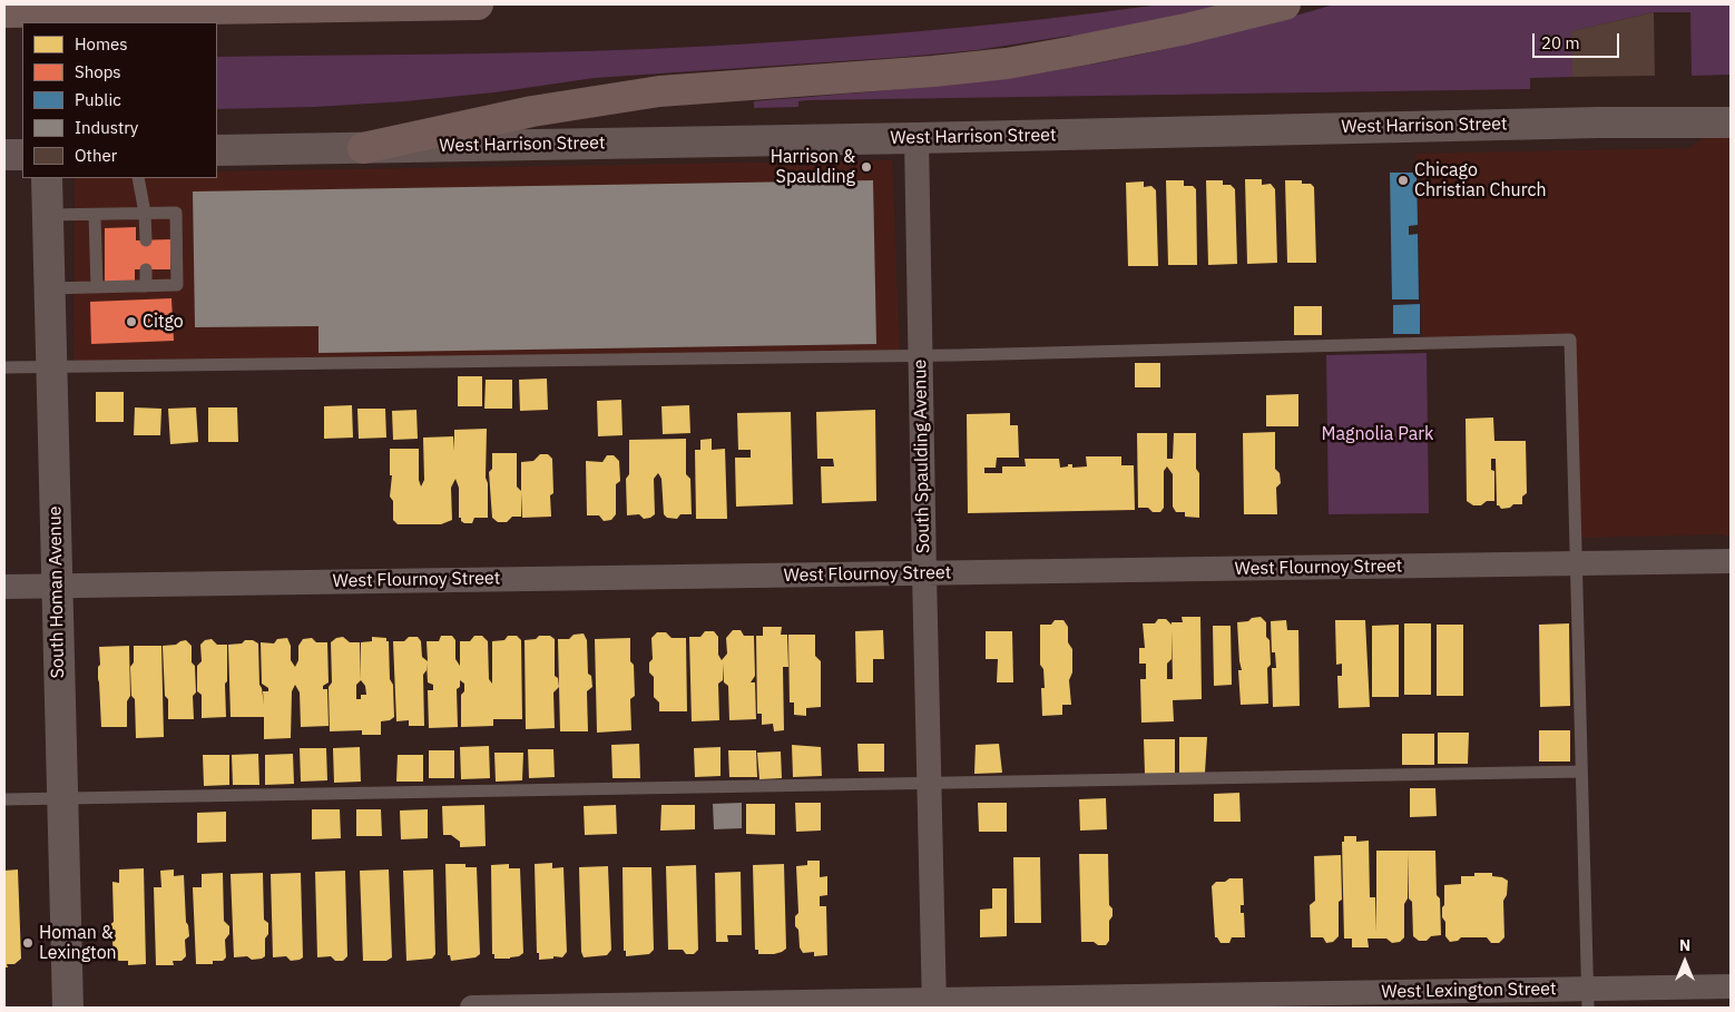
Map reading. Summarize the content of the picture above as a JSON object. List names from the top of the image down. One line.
{"streets":{"street":["West Harrison Street","South Spaulding Avenue","West Flournoy Street","South Homan Avenue","West Lexington Street"]},"crossings":[["West Harrison Street","South Spaulding Avenue"],["South Spaulding Avenue","West Flournoy Street"],["South Spaulding Avenue","West Lexington Street"],["West Flournoy Street","South Homan Avenue"]],"parks":["Magnolia Park"],"places":["Harrison & Spaulding","Chicago Christian Church","Citgo","Homan & Lexington"],"legend":["Homes","Shops","Public","Industry","Other"],"scale_bar":"20 m","north":"top"}
